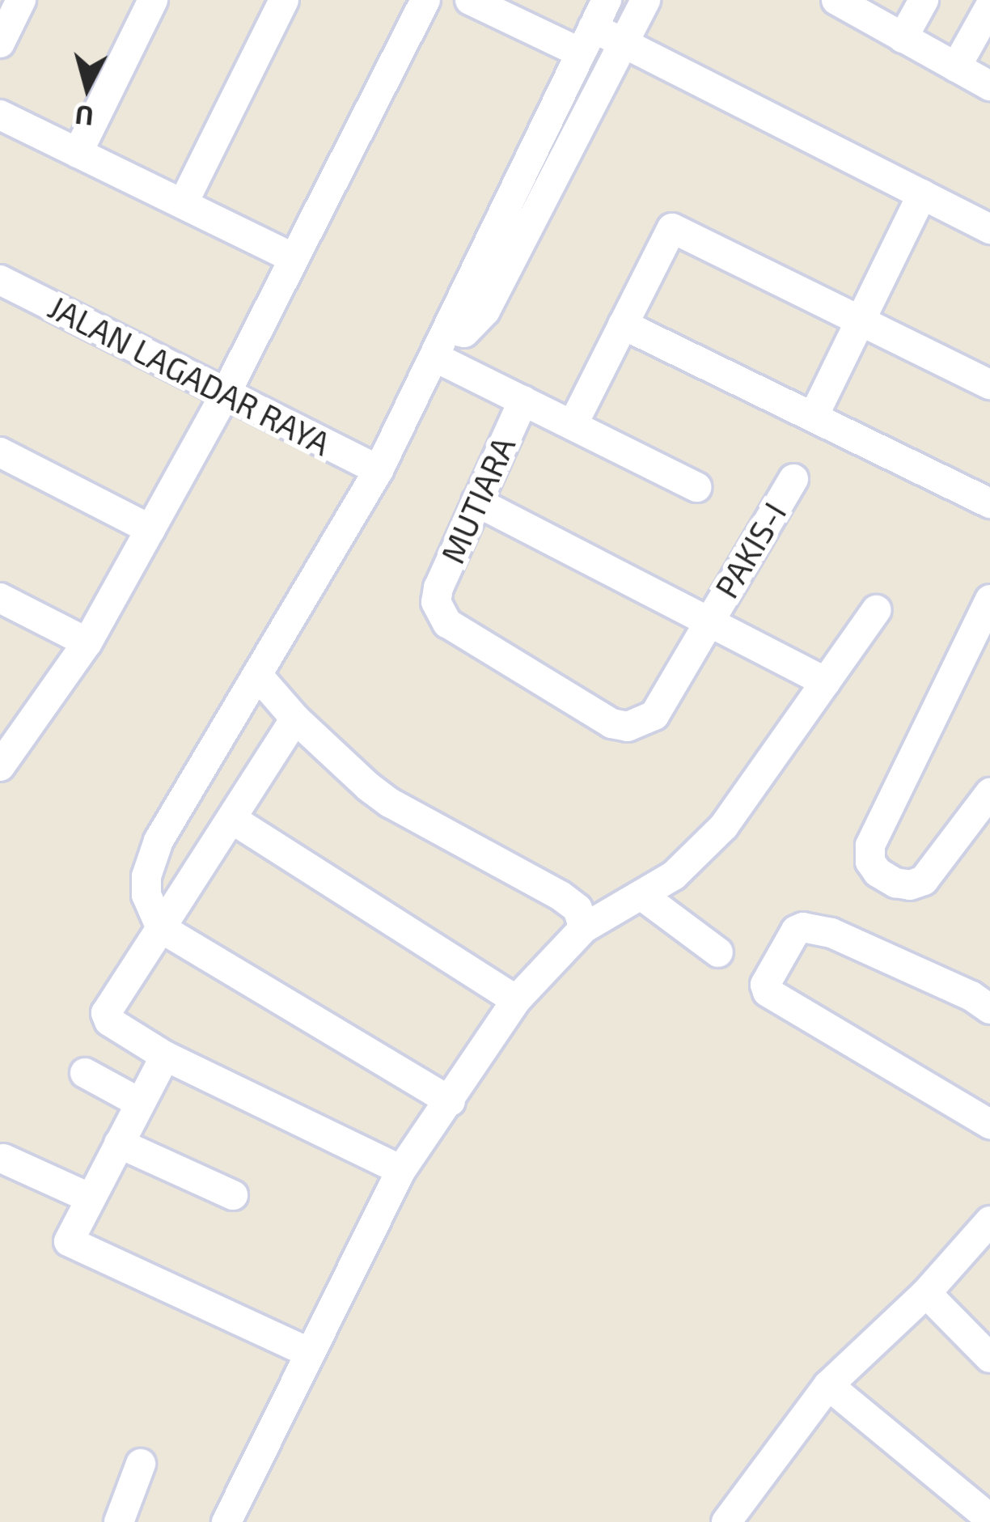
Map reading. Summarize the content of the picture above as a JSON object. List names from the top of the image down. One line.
{"streets":{"street":["JALAN LAGADAR RAYA","MUTIARA","PAKIS-I"]},"crossings":[["MUTIARA","PAKIS-I"]],"north":"bottom"}
